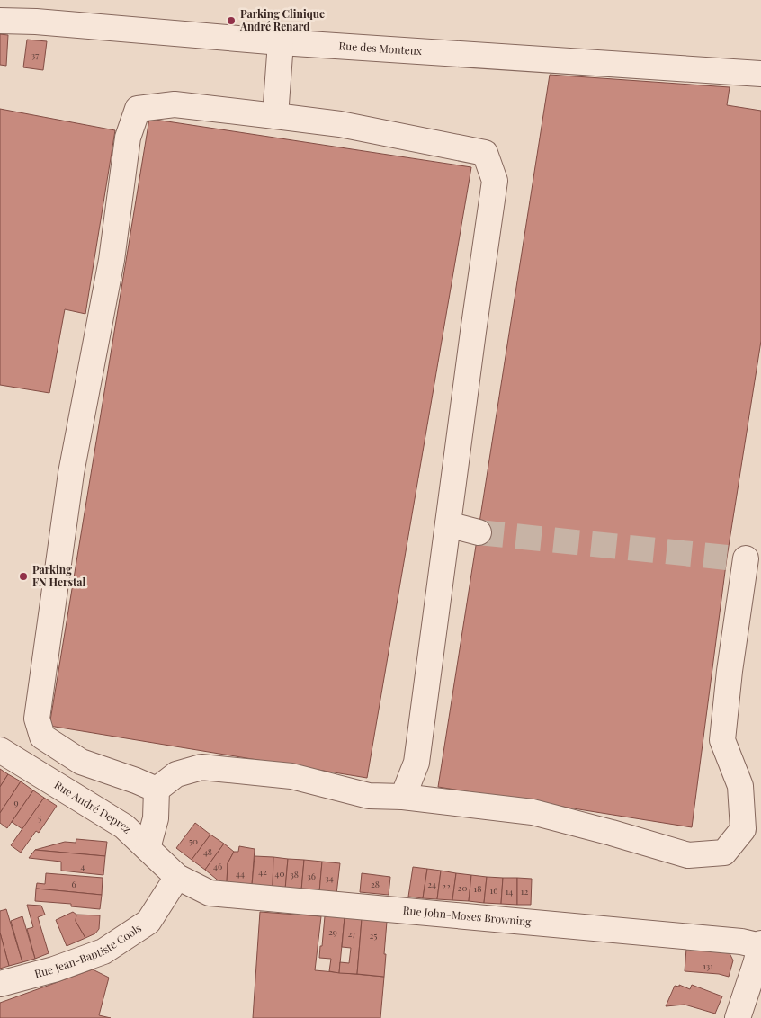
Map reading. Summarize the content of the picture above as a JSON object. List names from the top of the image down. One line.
{"streets":{"street":["Rue des Monteux","Rue André Deprez","Rue John-Moses Browning","Rue Jean-Baptiste Cools"]},"crossings":[["Rue André Deprez","Rue John-Moses Browning"],["Rue André Deprez","Rue Jean-Baptiste Cools"],["Rue John-Moses Browning","Rue Jean-Baptiste Cools"]],"places":["Parking Clinique André Renard","Parking FN Herstal"],"house_numbers":["37","9","5","50","48","4","46","42","44","40","38","36","34","6","28","24","22","20","18","16","14","12","29","27","25","131"]}
